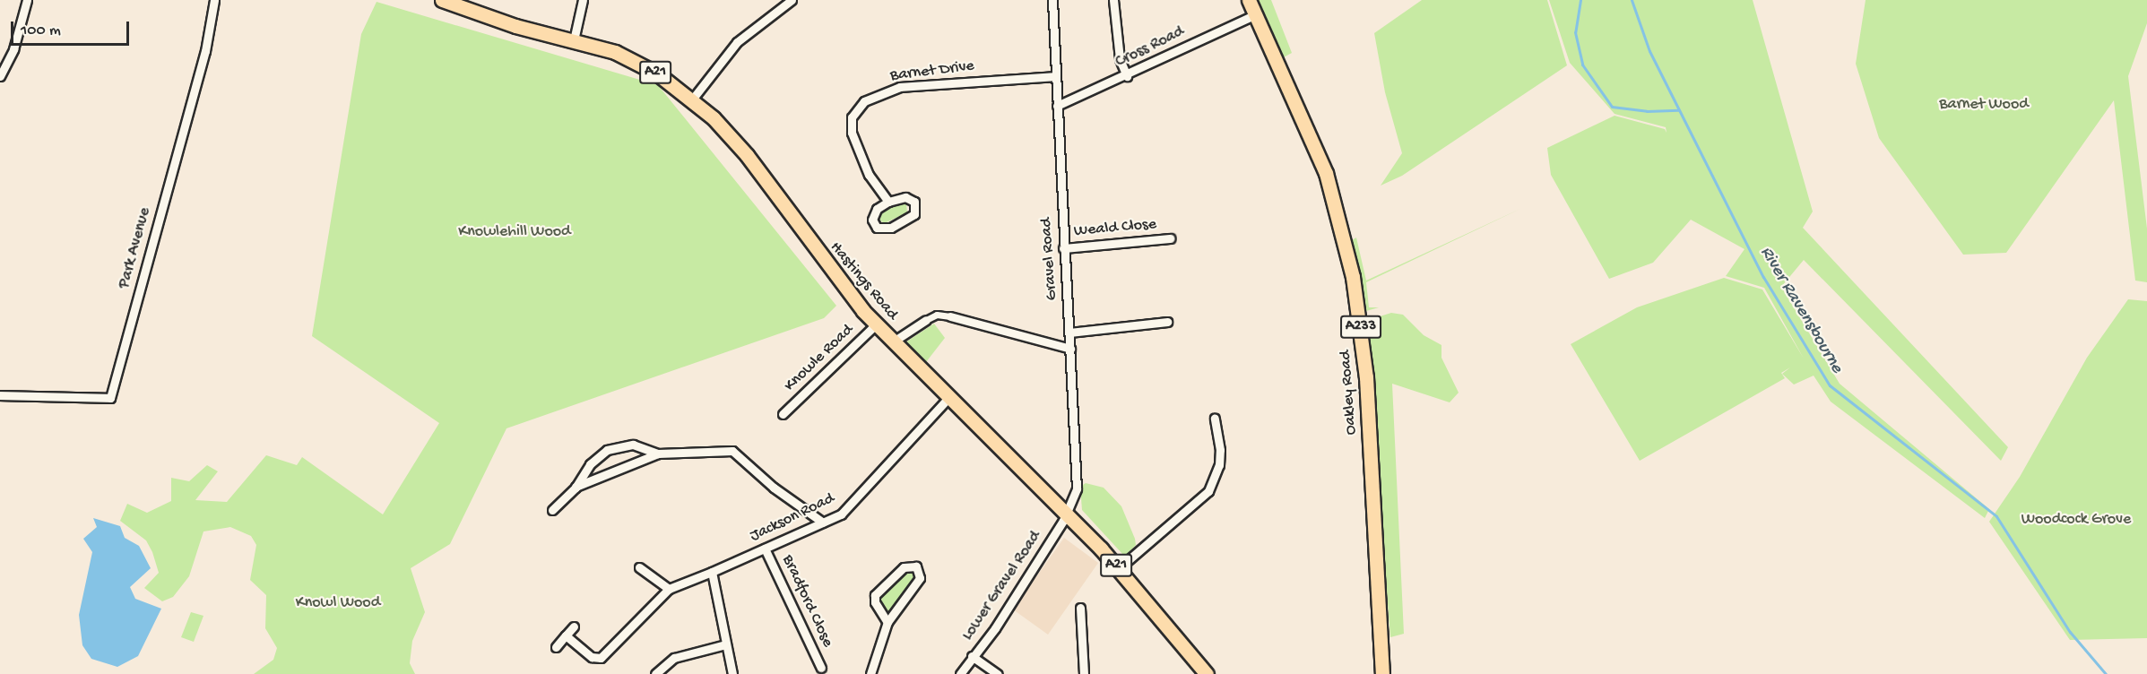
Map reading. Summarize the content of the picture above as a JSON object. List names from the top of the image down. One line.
{"streets":{"main road":["A21","Hastings Road","A233","Oakley Road"],"street":["Cross Road","Barnet Drive","Weald Close","Park Avenue","Gravel Road","Knowle Road","Jackson Road","Lower Gravel Road","Bradford Close"]},"crossings":[["Cross Road","Gravel Road"],["Cross Road","Oakley Road"],["Barnet Drive","Gravel Road"],["Weald Close","Gravel Road"],["Gravel Road","Hastings Road"],["Gravel Road","Lower Gravel Road"],["Hastings Road","Knowle Road"],["Hastings Road","Jackson Road"],["Hastings Road","Lower Gravel Road"],["Jackson Road","Bradford Close"]],"water":["River Ravensbourne"],"parks":["Barnet Wood","Knowlehill Wood","Woodcock Grove","Knowl Wood"],"scale_bar":"100 m"}
